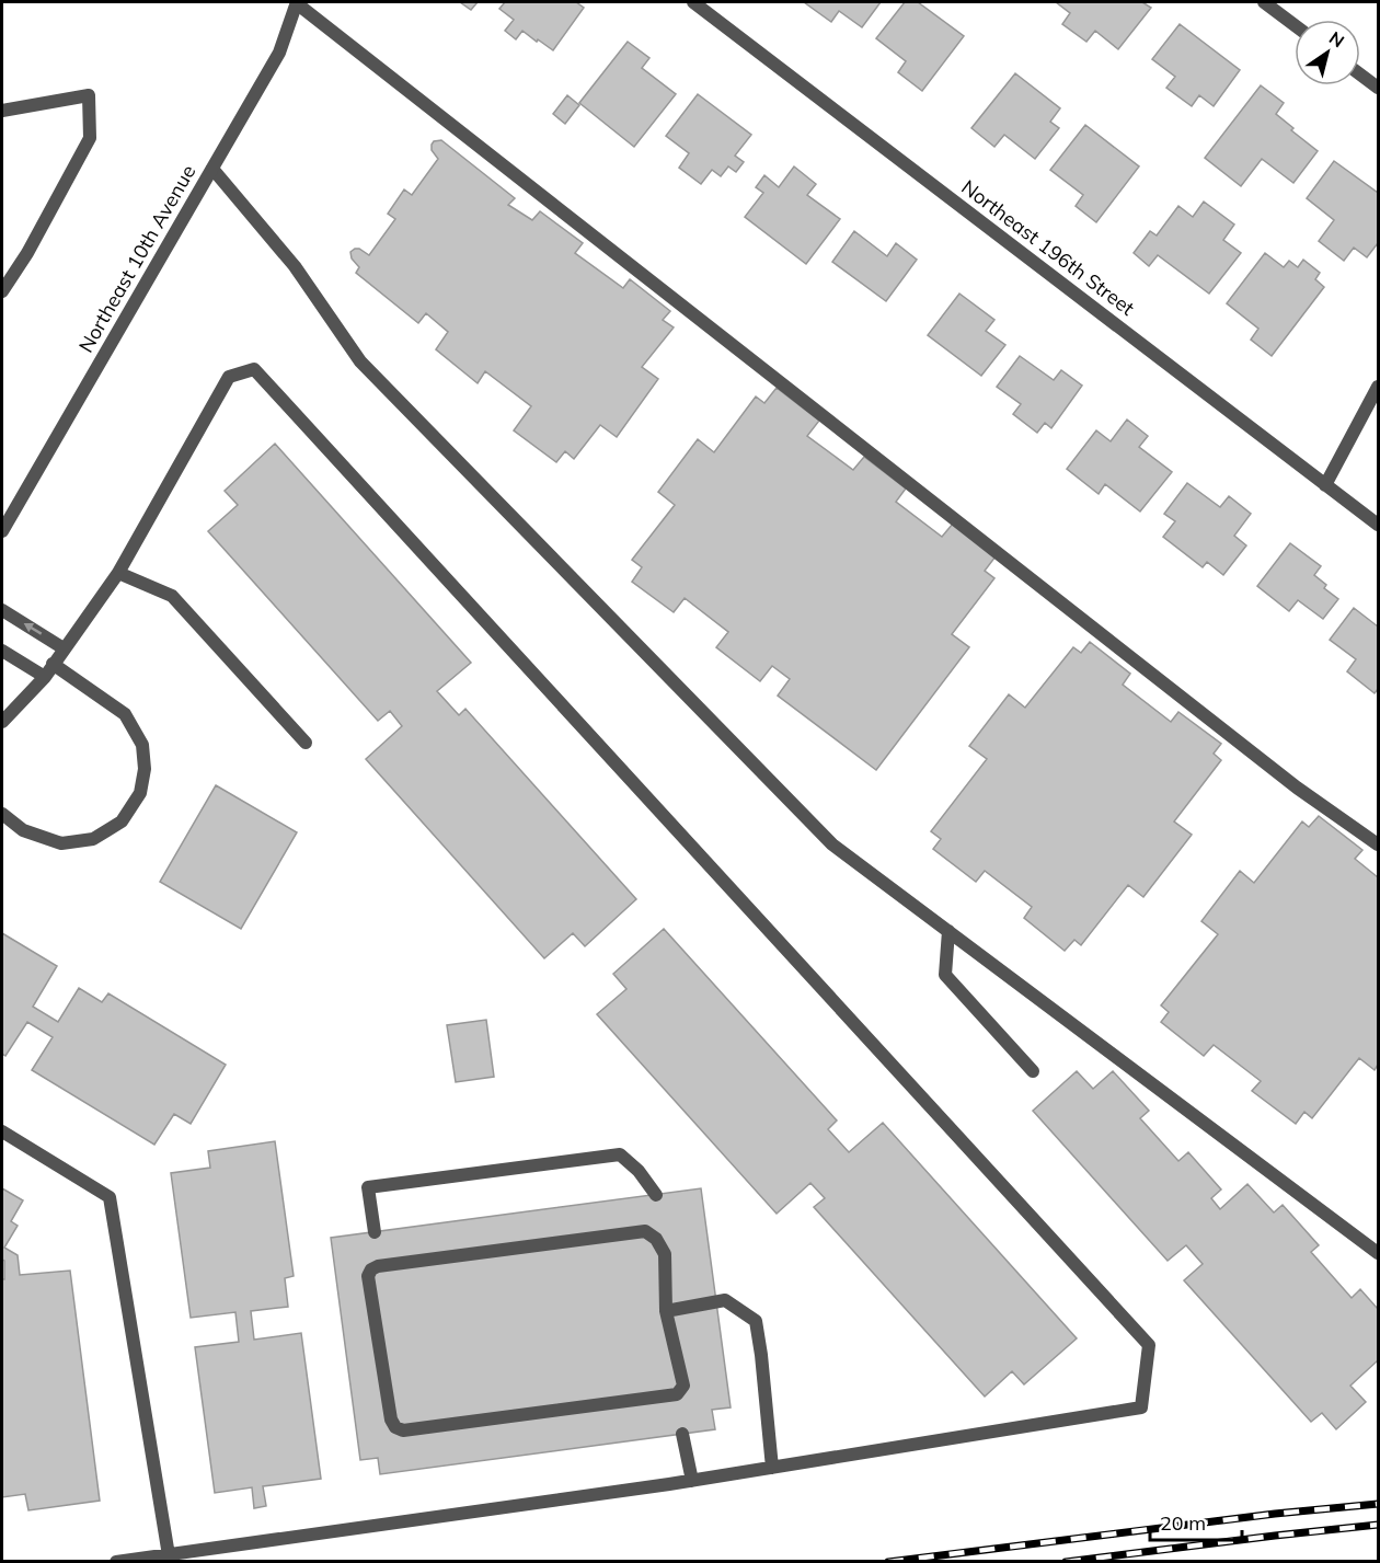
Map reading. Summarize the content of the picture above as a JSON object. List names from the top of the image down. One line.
{"streets":{"street":["Northeast 196th Street","Northeast 10th Avenue"]},"scale_bar":"20 m","north":"top right"}
